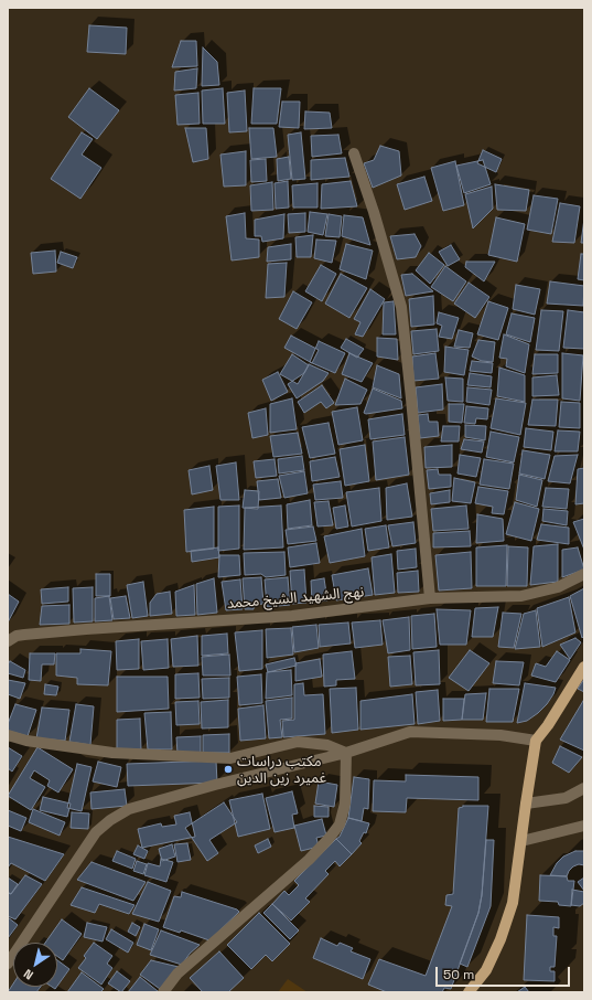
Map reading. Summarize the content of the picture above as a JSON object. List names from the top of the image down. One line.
{"streets":{"street":["نهج الشهيد الشيخ محمد"]},"places":["مكتب دراسات غميرد زين الدين"],"scale_bar":"50 m","north":"bottom left"}
